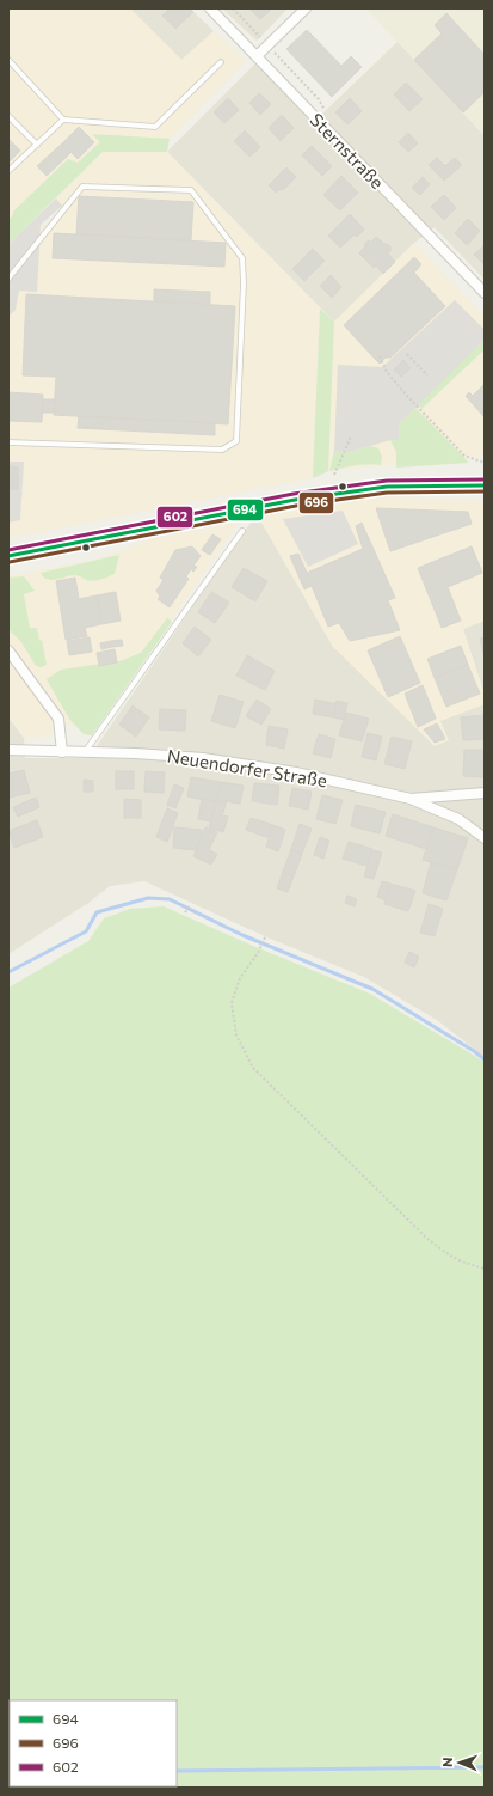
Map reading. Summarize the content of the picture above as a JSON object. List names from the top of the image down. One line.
{"streets":{"street":["Sternstraße","Neuendorfer Straße"]},"lines":["transit line 602","transit line 694","transit line 696"],"legend":["694","696","602"],"north":"left"}
